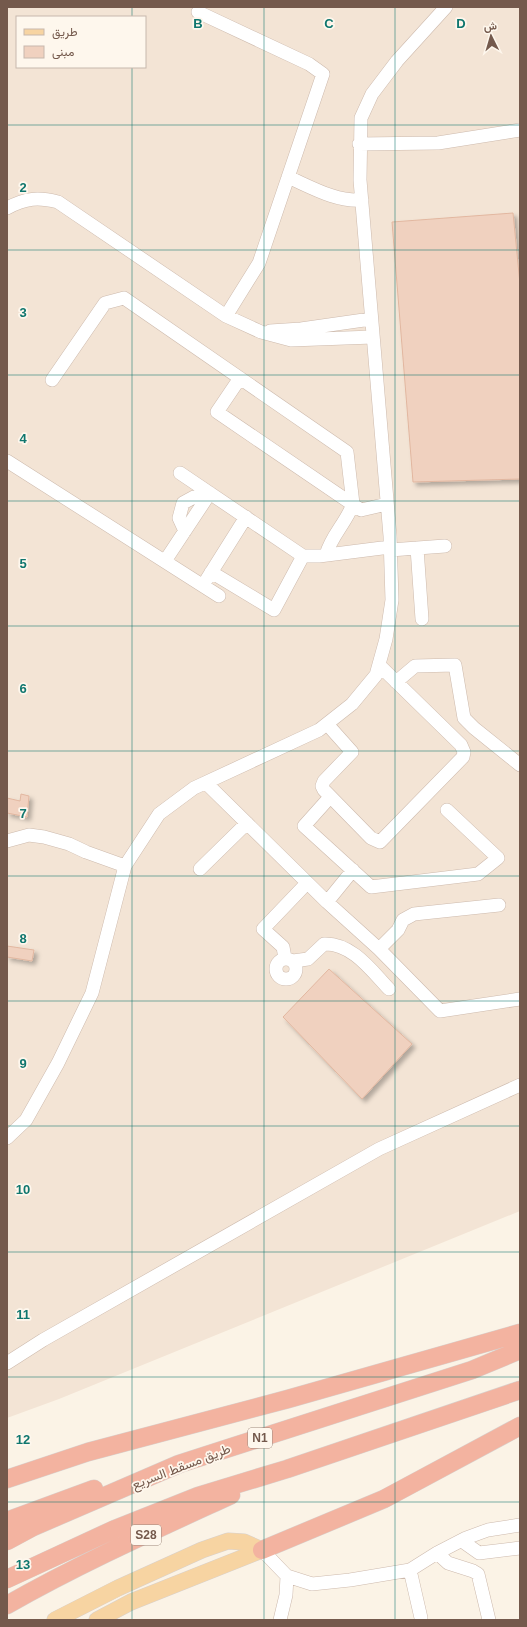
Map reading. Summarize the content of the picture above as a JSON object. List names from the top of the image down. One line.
{"streets":{"highway":["N1","طريق مسقط السريع","S28"]},"legend":["طريق","مبنى"],"north":"top","grid":{"columns":["B","C","D"],"rows":["2","3","4","5","6","7","8","9","10","11","12","13"]}}
